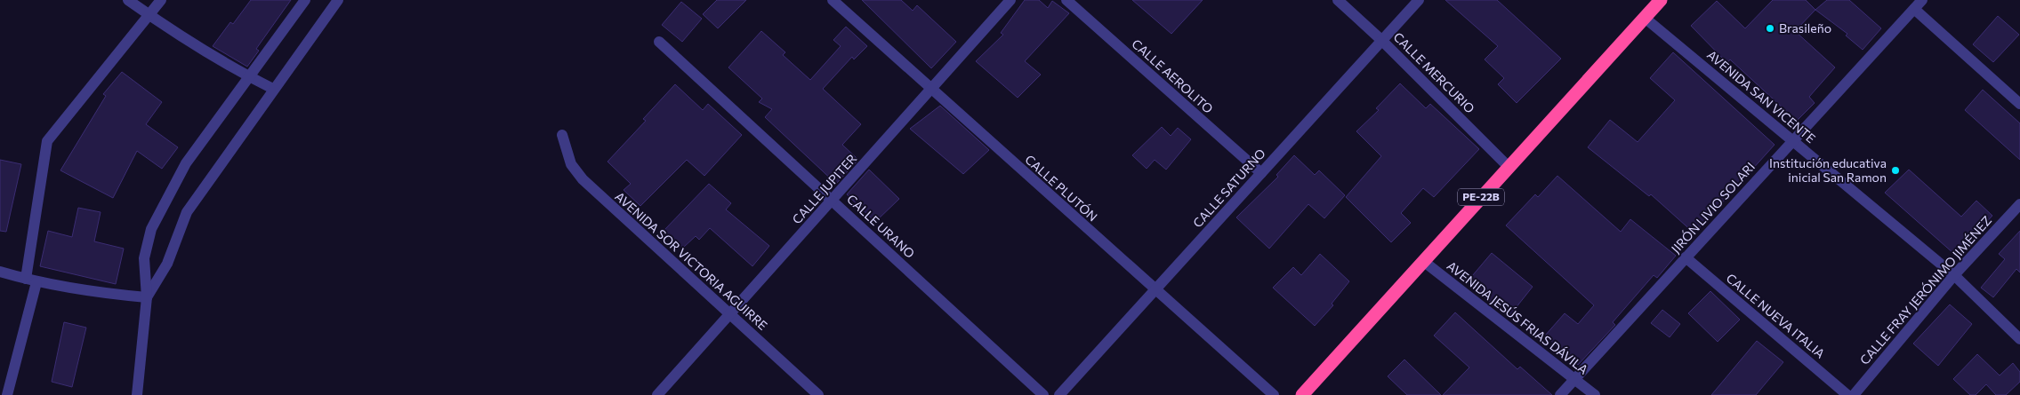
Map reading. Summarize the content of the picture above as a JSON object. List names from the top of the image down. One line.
{"streets":{"highway":["PE-22B"],"street":["CALLE MERCURIO","CALLE AEROLITO","AVENIDA SAN VICENTE","CALLE PLUTÓN","CALLE SATURNO","CALLE JUPITER","JIRÓN LIVIO SOLARI","CALLE URANO","AVENIDA SOR VICTORIA AGUIRRE","CALLE FRAY JERÓNIMO JIMÉNEZ","CALLE NUEVA ITALIA","AVENIDA JESÚS FRIAS DÁVILA"]},"crossings":[["CALLE MERCURIO","CALLE SATURNO"],["CALLE MERCURIO","PE-22B"],["CALLE AEROLITO","CALLE SATURNO"],["AVENIDA SAN VICENTE","PE-22B"],["AVENIDA SAN VICENTE","JIRÓN LIVIO SOLARI"],["AVENIDA SAN VICENTE","CALLE FRAY JERÓNIMO JIMÉNEZ"],["CALLE PLUTÓN","CALLE SATURNO"],["CALLE PLUTÓN","CALLE JUPITER"],["CALLE JUPITER","CALLE URANO"],["CALLE JUPITER","AVENIDA SOR VICTORIA AGUIRRE"],["PE-22B","AVENIDA JESÚS FRIAS DÁVILA"],["JIRÓN LIVIO SOLARI","CALLE NUEVA ITALIA"],["JIRÓN LIVIO SOLARI","AVENIDA JESÚS FRIAS DÁVILA"]],"places":["Brasileño","Institución educativa inicial San Ramon"]}
